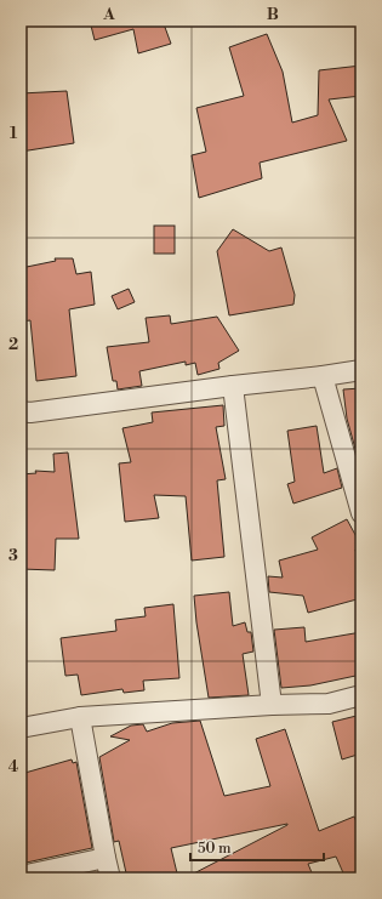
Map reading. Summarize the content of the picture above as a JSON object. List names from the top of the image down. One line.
{"scale_bar":"50 m","grid":{"columns":["A","B"],"rows":["1","2","3","4"]}}
